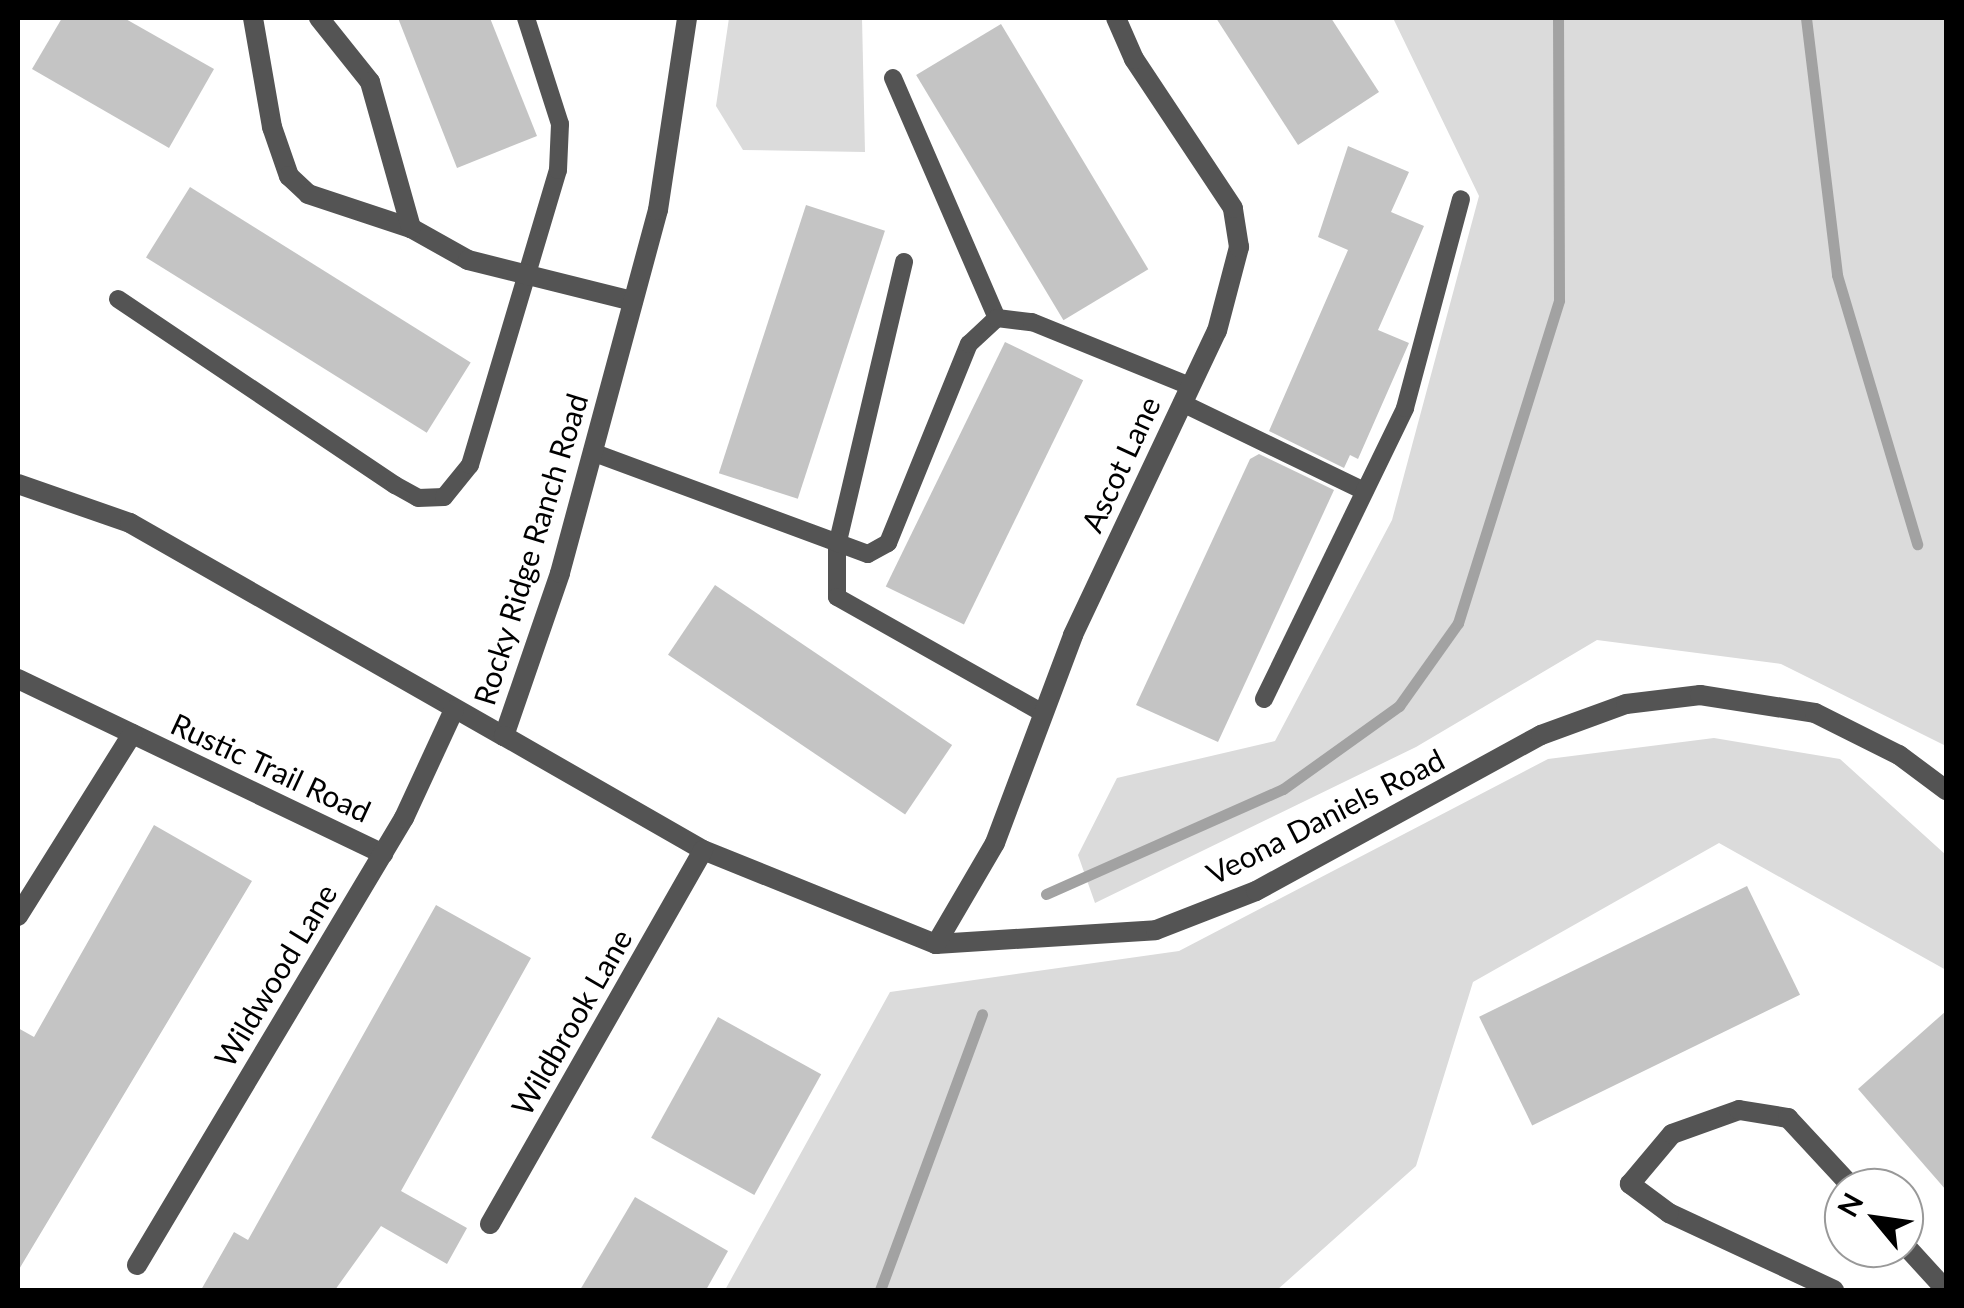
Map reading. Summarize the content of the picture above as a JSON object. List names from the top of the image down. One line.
{"streets":{"street":["Ascot Lane","Rocky Ridge Ranch Road","Rustic Trail Road","Veona Daniels Road","Wildwood Lane","Wildbrook Lane"]},"crossings":[["Ascot Lane","Veona Daniels Road"],["Rocky Ridge Ranch Road","Veona Daniels Road"],["Rocky Ridge Ranch Road","Wildwood Lane"],["Rustic Trail Road","Wildwood Lane"],["Veona Daniels Road","Wildbrook Lane"]],"north":"top left"}
